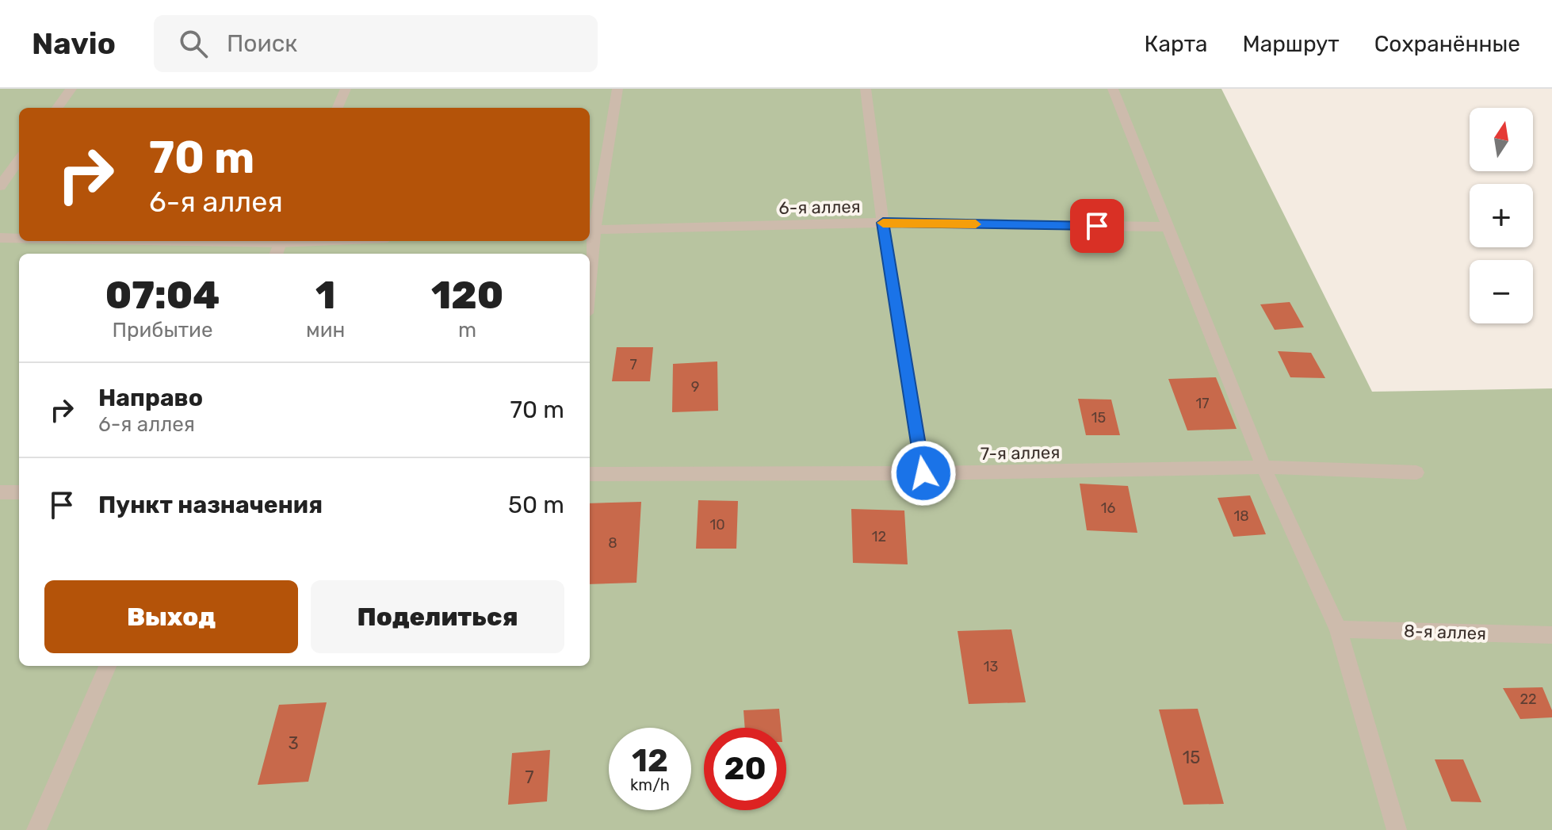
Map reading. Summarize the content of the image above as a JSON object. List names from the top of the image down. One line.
{"streets":{"street":["6-я аллея","7-я аллея","8-я аллея"]},"house_numbers":["7","9","17","15","16","18","10","12","8","13","22","3","15","7"],"north":"top","page":{"header":"Navio","search":"Поиск","nav":["Карта","Маршрут","Сохранённые"],"map_buttons":["+","−"],"turn":["70 m","6-я аллея"],"eta":["07:04","Прибытие","1","мин","120","m"],"list":[{"name":"Направо","note":"6-я аллея","value":"70 m"},{"name":"Пункт назначения","value":"50 m"}],"buttons":["Выход","Поделиться"],"speed":"12 km/h","limit":"20"}}
